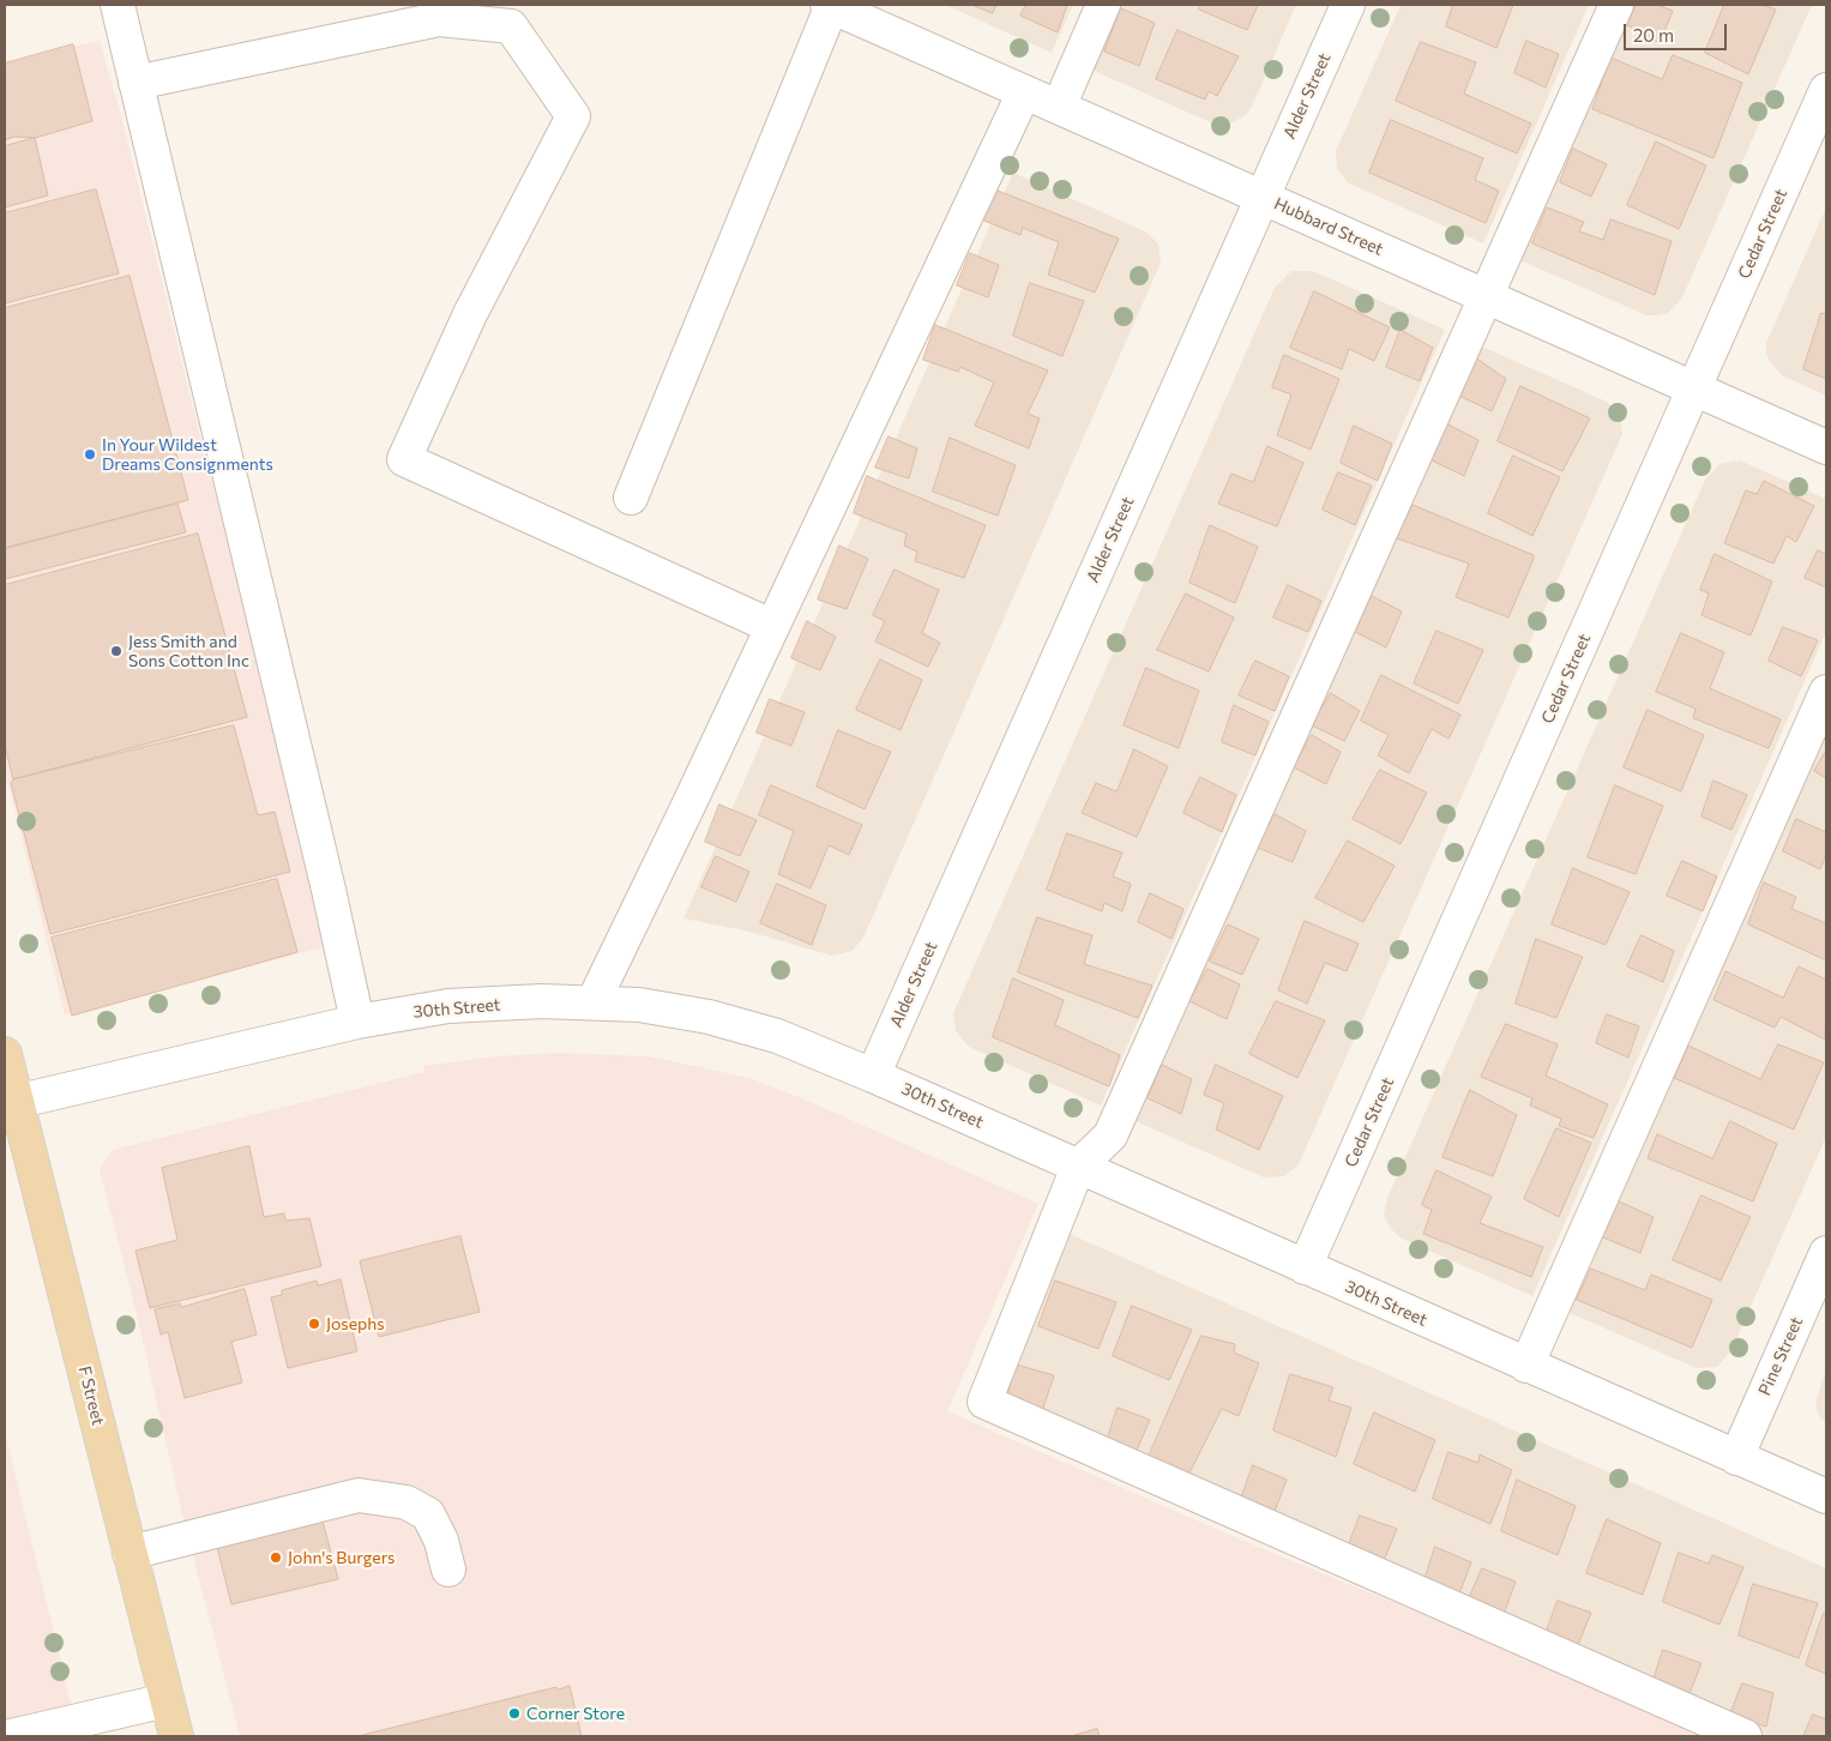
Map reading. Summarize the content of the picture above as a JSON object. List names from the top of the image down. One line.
{"streets":{"main road":["F Street"],"street":["Alder Street","Hubbard Street","Cedar Street","30th Street","Pine Street"]},"crossings":[["Alder Street","Hubbard Street"],["Alder Street","30th Street"],["Hubbard Street","Cedar Street"],["Cedar Street","30th Street"],["30th Street","Pine Street"],["30th Street","F Street"]],"places":["In Your Wildest Dreams Consignments","Jess Smith and Sons Cotton Inc","Josephs","John's Burgers","Corner Store"],"scale_bar":"20 m"}
